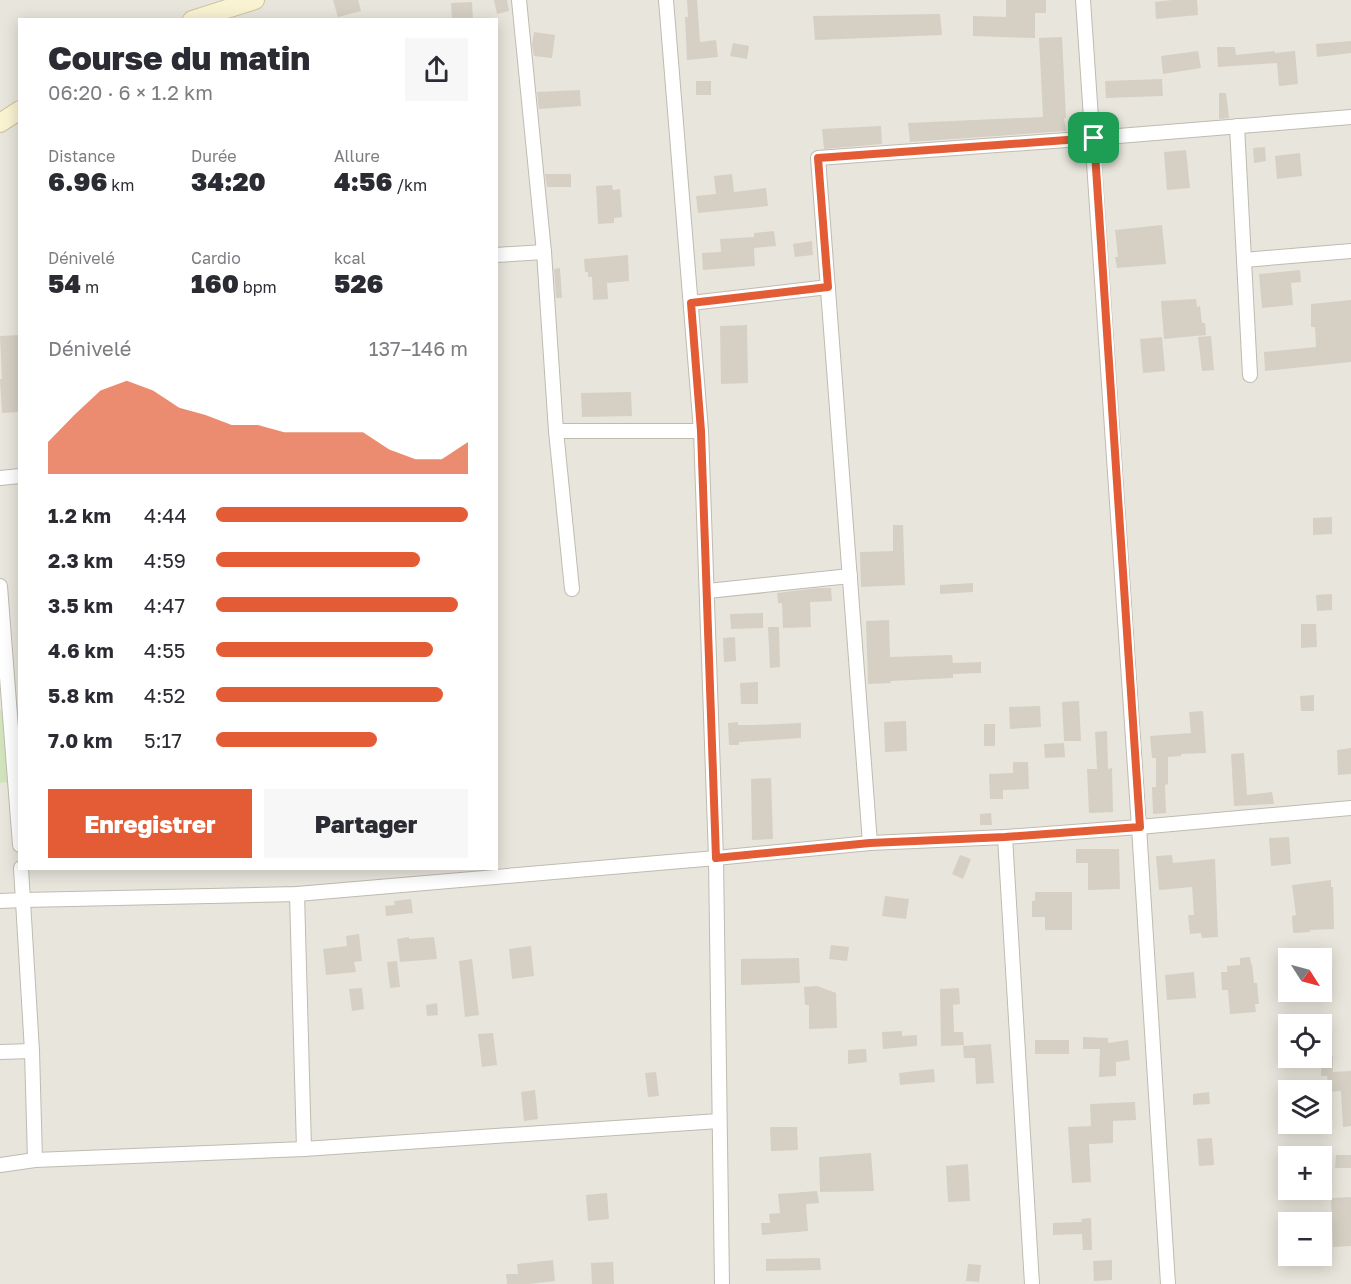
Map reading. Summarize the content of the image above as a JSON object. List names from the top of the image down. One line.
{"north":"bottom right","page":{"heading":["Course du matin","06:20 · 6 × 1.2 km"],"stats":[["Distance","6.96 km"],["Durée","34:20"],["Allure","4:56 /km"],["Dénivelé","54 m"],["Cardio","160 bpm"],["kcal","526"]],"chart":["Dénivelé","137–146 m"],"list":[{"name":"1.2 km","note":"4:44"},{"name":"2.3 km","note":"4:59"},{"name":"3.5 km","note":"4:47"},{"name":"4.6 km","note":"4:55"},{"name":"5.8 km","note":"4:52"},{"name":"7.0 km","note":"5:17"}],"buttons":["Enregistrer","Partager"],"map_buttons":["+","−"]}}
